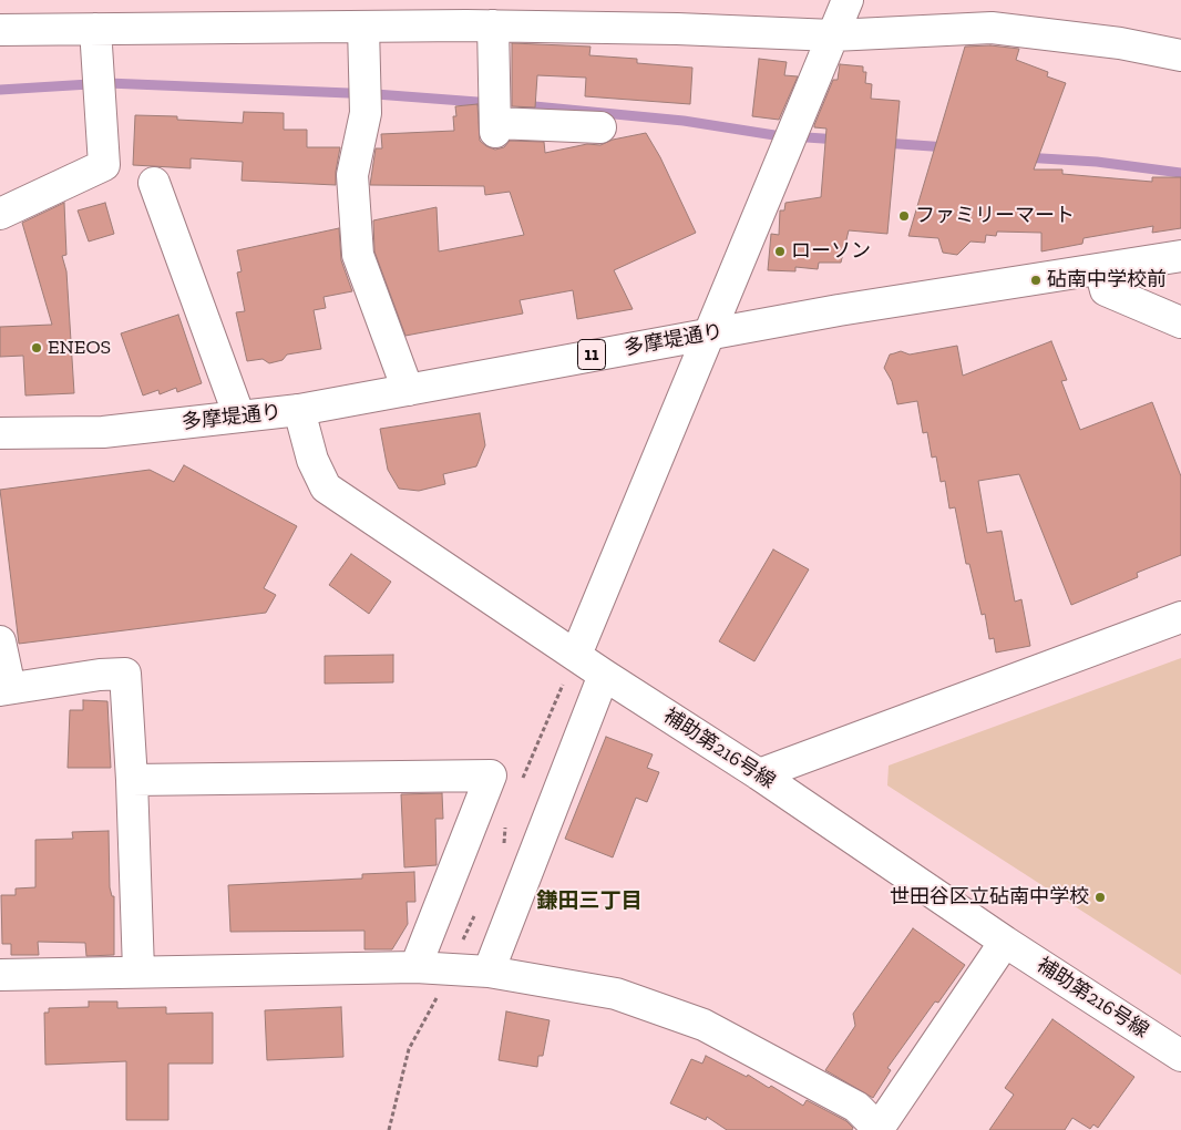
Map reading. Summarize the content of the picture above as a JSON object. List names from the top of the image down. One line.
{"streets":{"street":["多摩堤通り","11","補助第216号線"]},"crossings":[["多摩堤通り","補助第216号線"]],"districts":["鎌田三丁目"],"places":["ファミリーマート","ローソン","砧南中学校前","ENEOS","世田谷区立砧南中学校"]}
